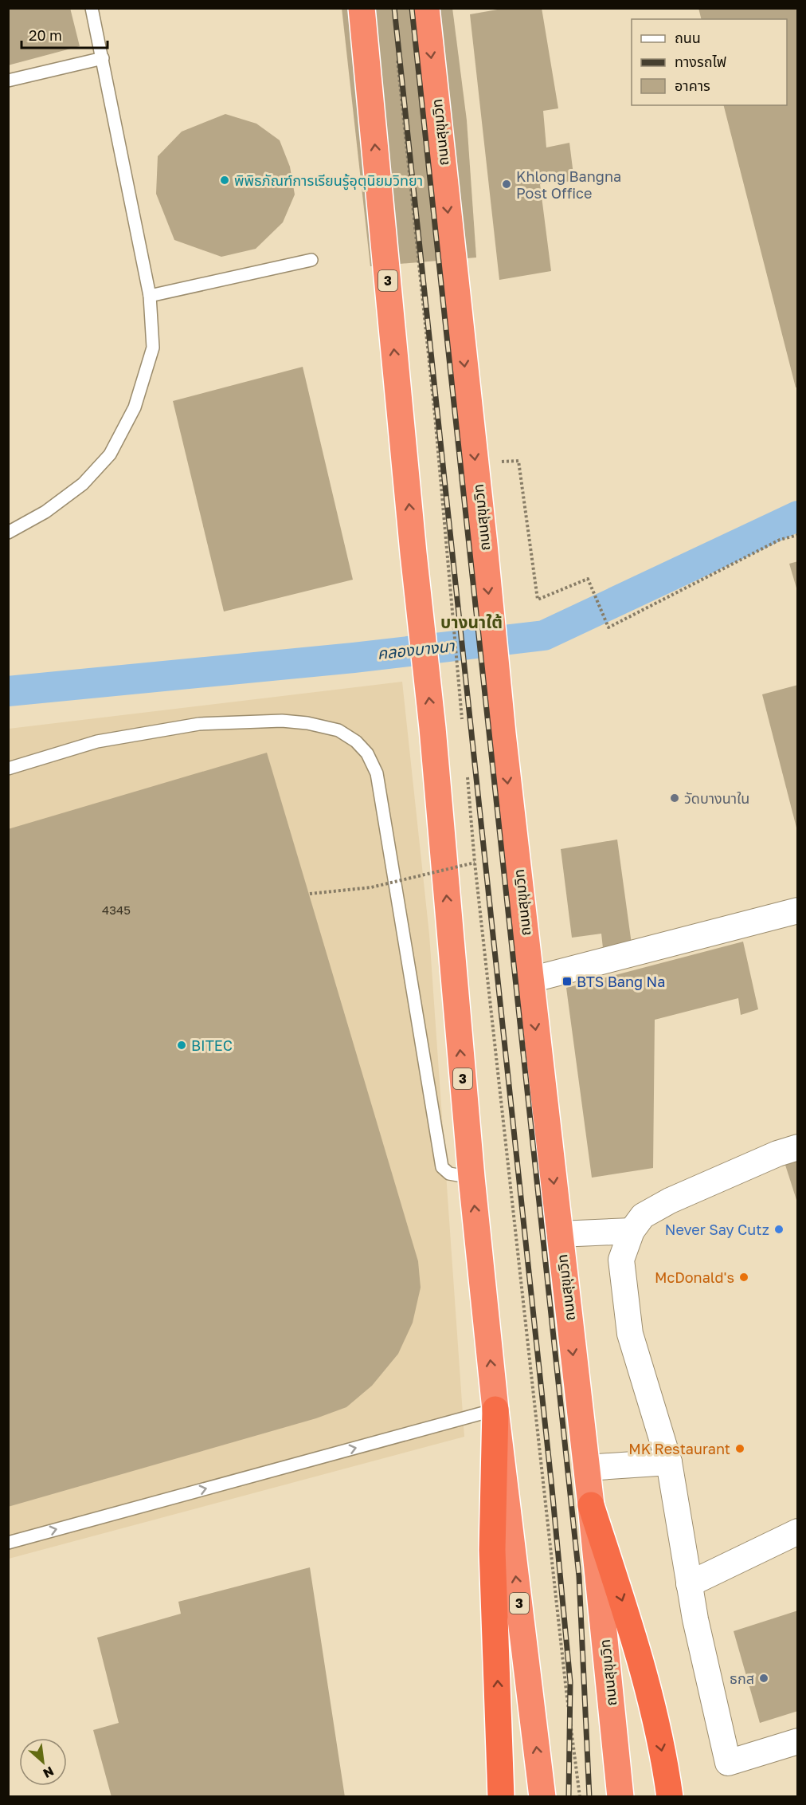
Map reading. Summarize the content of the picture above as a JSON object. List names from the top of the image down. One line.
{"streets":{"highway":["ถนนสุขุมวิท","3"]},"districts":["บางนาใต้"],"water":["คลองบางนา"],"places":{"other":["พิพิธภัณฑ์การเรียนรู้อุตุนิยมวิทยา","Khlong Bangna Post Office","วัดบางนาใน","BITEC","Never Say Cutz","McDonald's","MK Restaurant","ธกส"],"transit":["BTS Bang Na"]},"house_numbers":["4345"],"legend":["ถนน","ทางรถไฟ","อาคาร"],"scale_bar":"20 m","north":"bottom right"}
